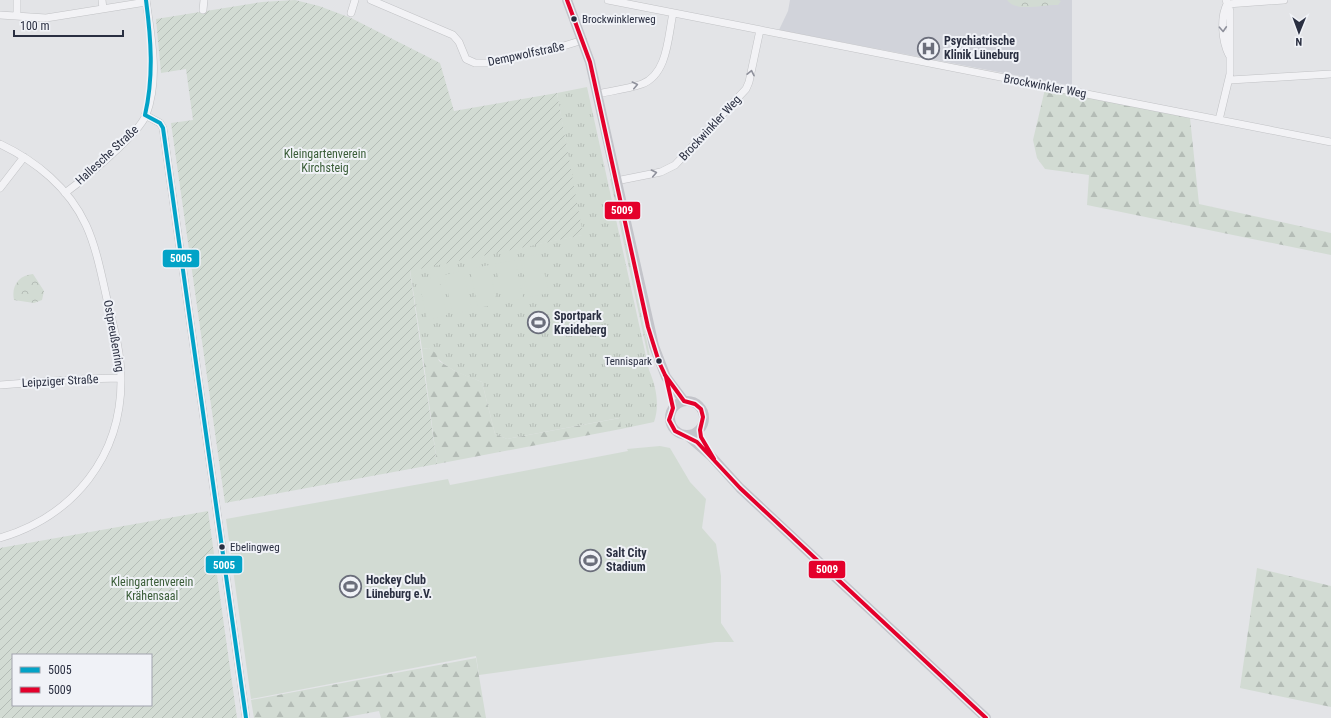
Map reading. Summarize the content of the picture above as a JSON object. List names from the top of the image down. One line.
{"streets":{"street":["Dempwolfstraße","Brockwinkler Weg","Hallesche Straße","Ostpreußenring","Leipziger Straße"]},"crossings":[["Hallesche Straße","Ostpreußenring"],["Ostpreußenring","Leipziger Straße"]],"parks":["Kleingartenverein Kirchsteig","Kleingartenverein Krähensaal"],"places":{"other":["Brockwinklerweg","Tennispark","Ebelingweg"],"hospital":["Psychiatrische Klinik Lüneburg"],"sports":["Sportpark Kreideberg","Salt City Stadium","Hockey Club Lüneburg e.V."]},"lines":["transit line 5005","transit line 5009"],"legend":["5005","5009"],"scale_bar":"100 m","north":"bottom"}
